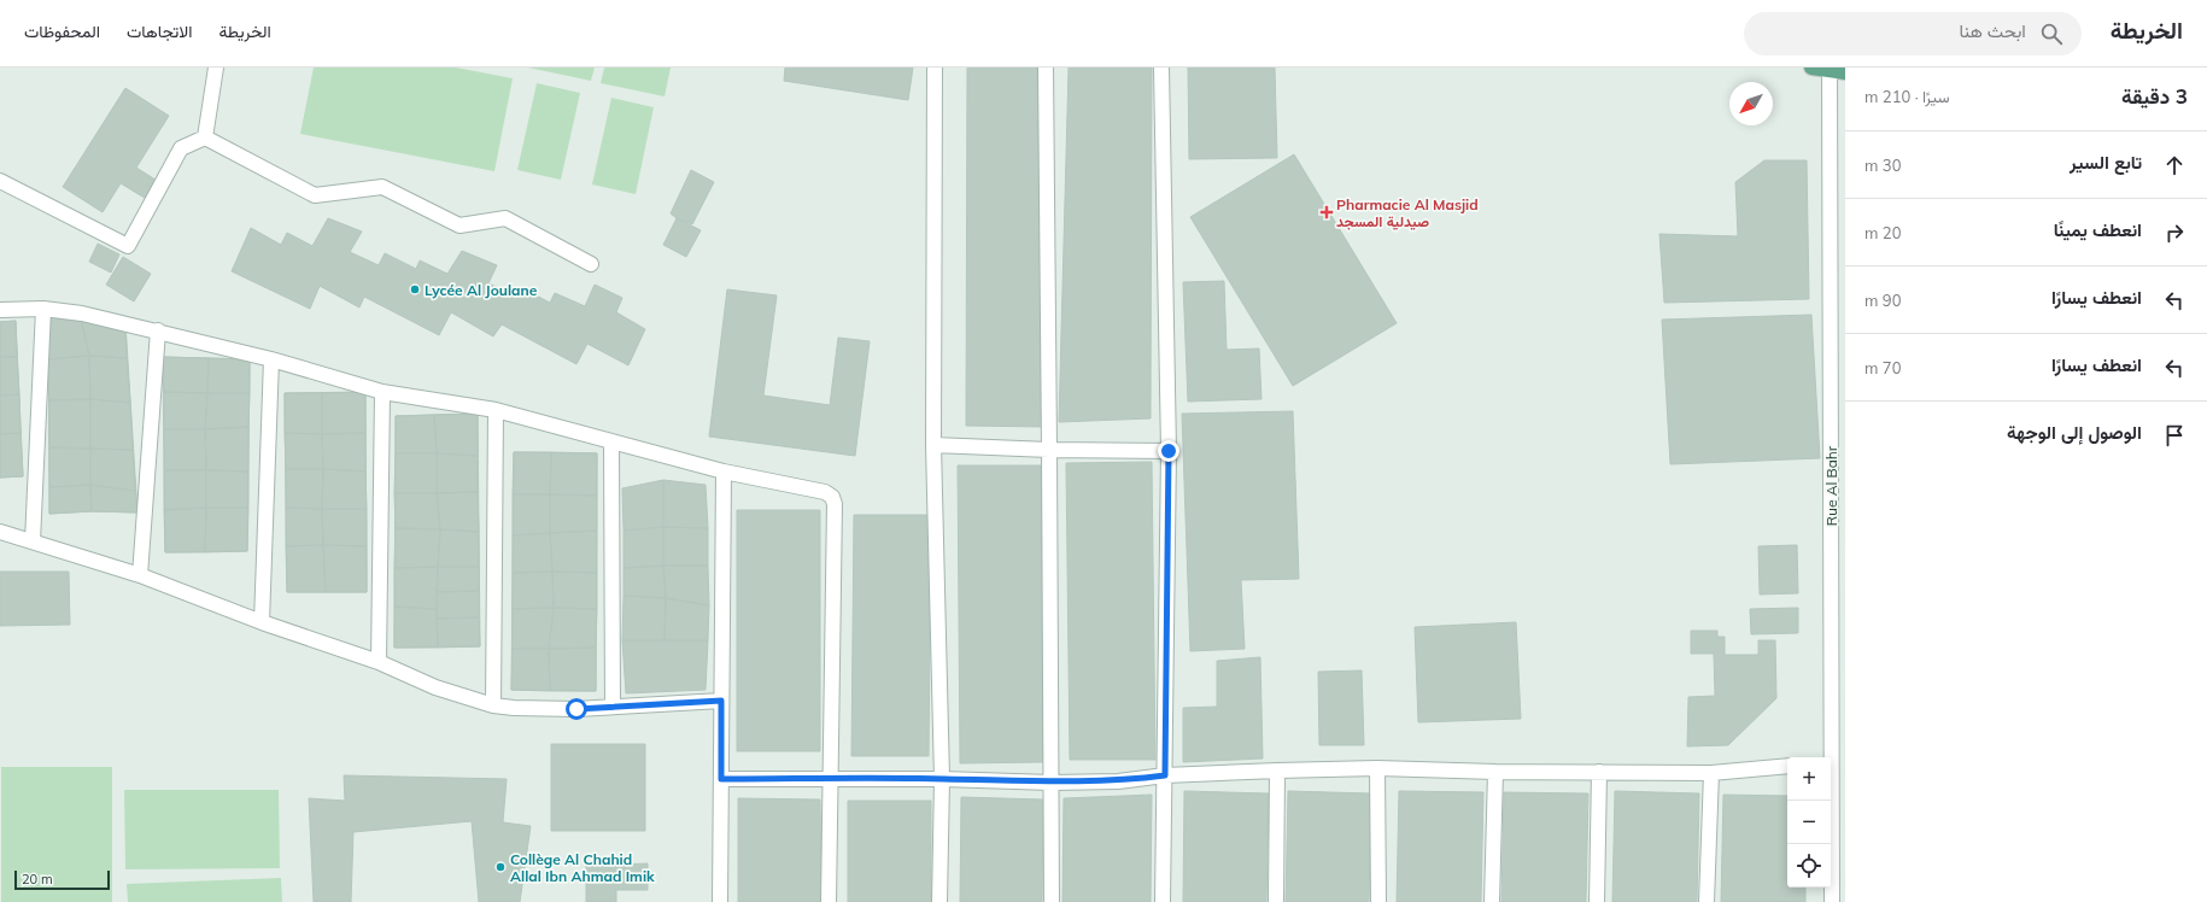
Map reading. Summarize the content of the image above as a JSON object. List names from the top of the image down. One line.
{"streets":{"street":["Rue Al Bahr"]},"places":{"health":["Pharmacie Al Masjid صيدلية المسجد"],"other":["Lycée Al Joulane","Collège Al Chahid Allal Ibn Ahmad Imik"]},"scale_bar":"20 m","north":"bottom left","page":{"header":"الخريطة","search":"ابحث هنا","nav":["الخريطة","الاتجاهات","المحفوظات"],"heading":["3 دقيقة","سيرًا · 210 m"],"list":[["تابع السير","30 m"],["انعطف يمينًا","20 m"],["انعطف يسارًا","90 m"],["انعطف يسارًا","70 m"],"الوصول إلى الوجهة"],"map_buttons":["+","−"],"scale":"20 m"}}
